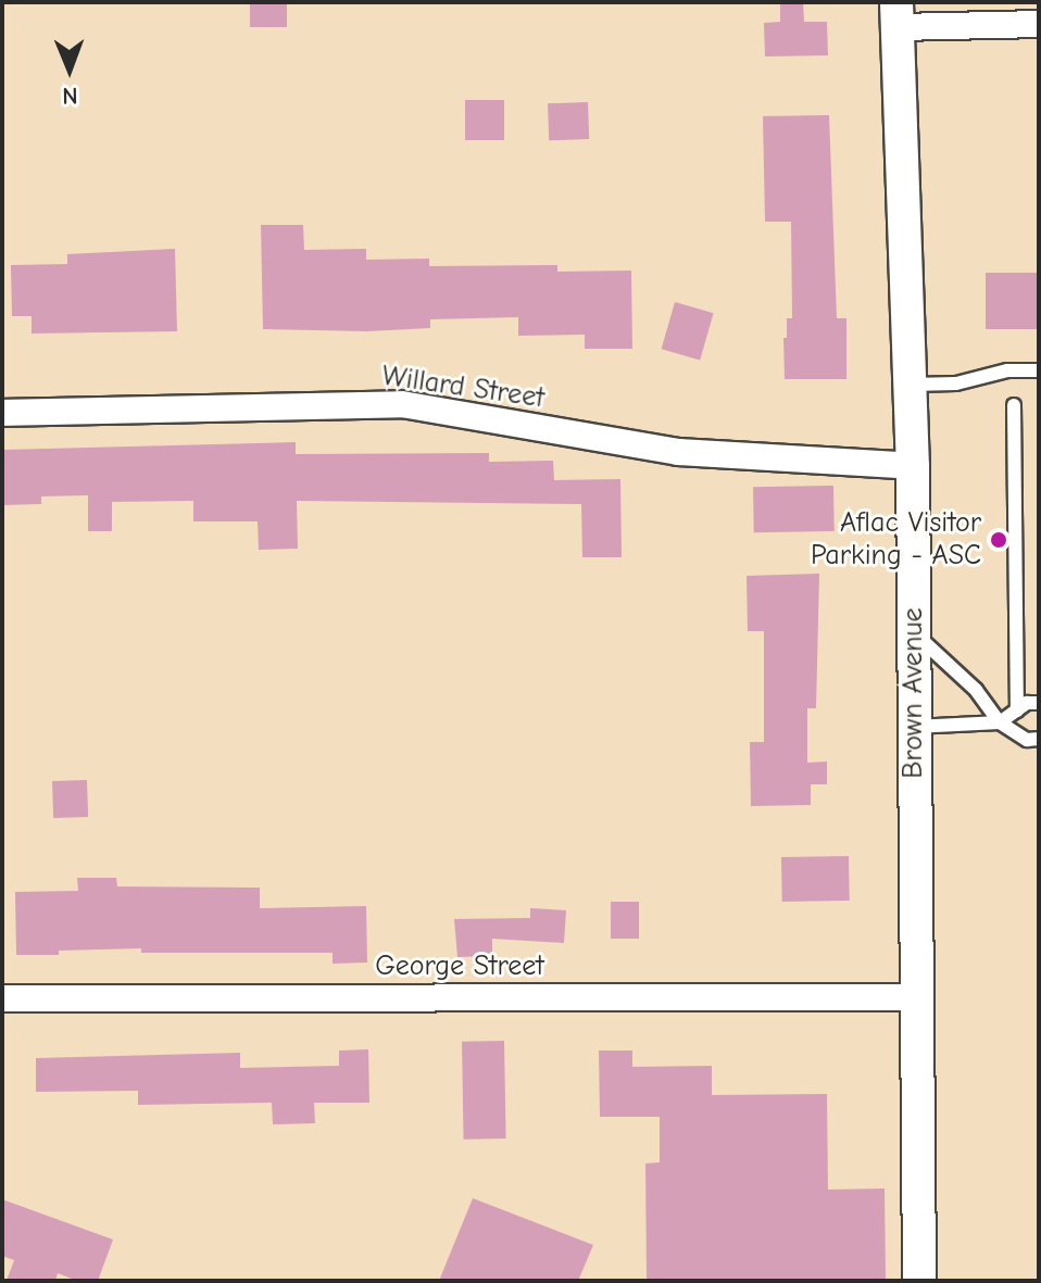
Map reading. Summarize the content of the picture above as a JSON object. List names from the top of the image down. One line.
{"streets":{"street":["Willard Street","Brown Avenue","George Street"]},"crossings":[["Willard Street","Brown Avenue"],["Brown Avenue","George Street"]],"places":["Aflac Visitor Parking - ASC"],"north":"bottom"}
